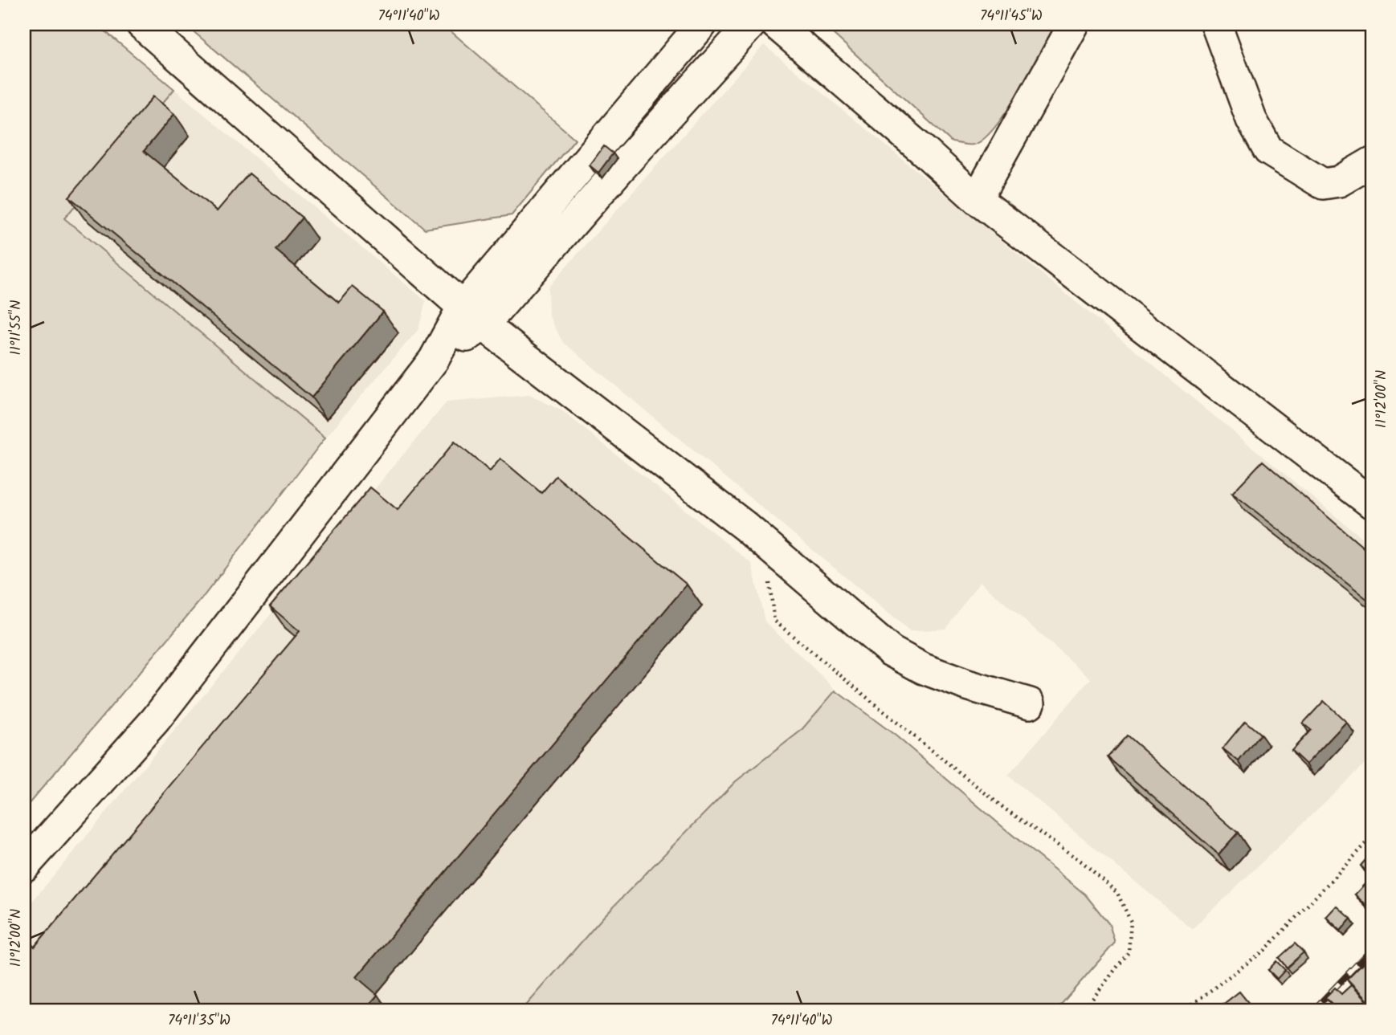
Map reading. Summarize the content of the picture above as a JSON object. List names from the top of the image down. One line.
{"coordinates":["74°11'40\"W","74°11'45\"W","11°11'55\"N","11°12'00\"N","74°11'35\"W"]}
